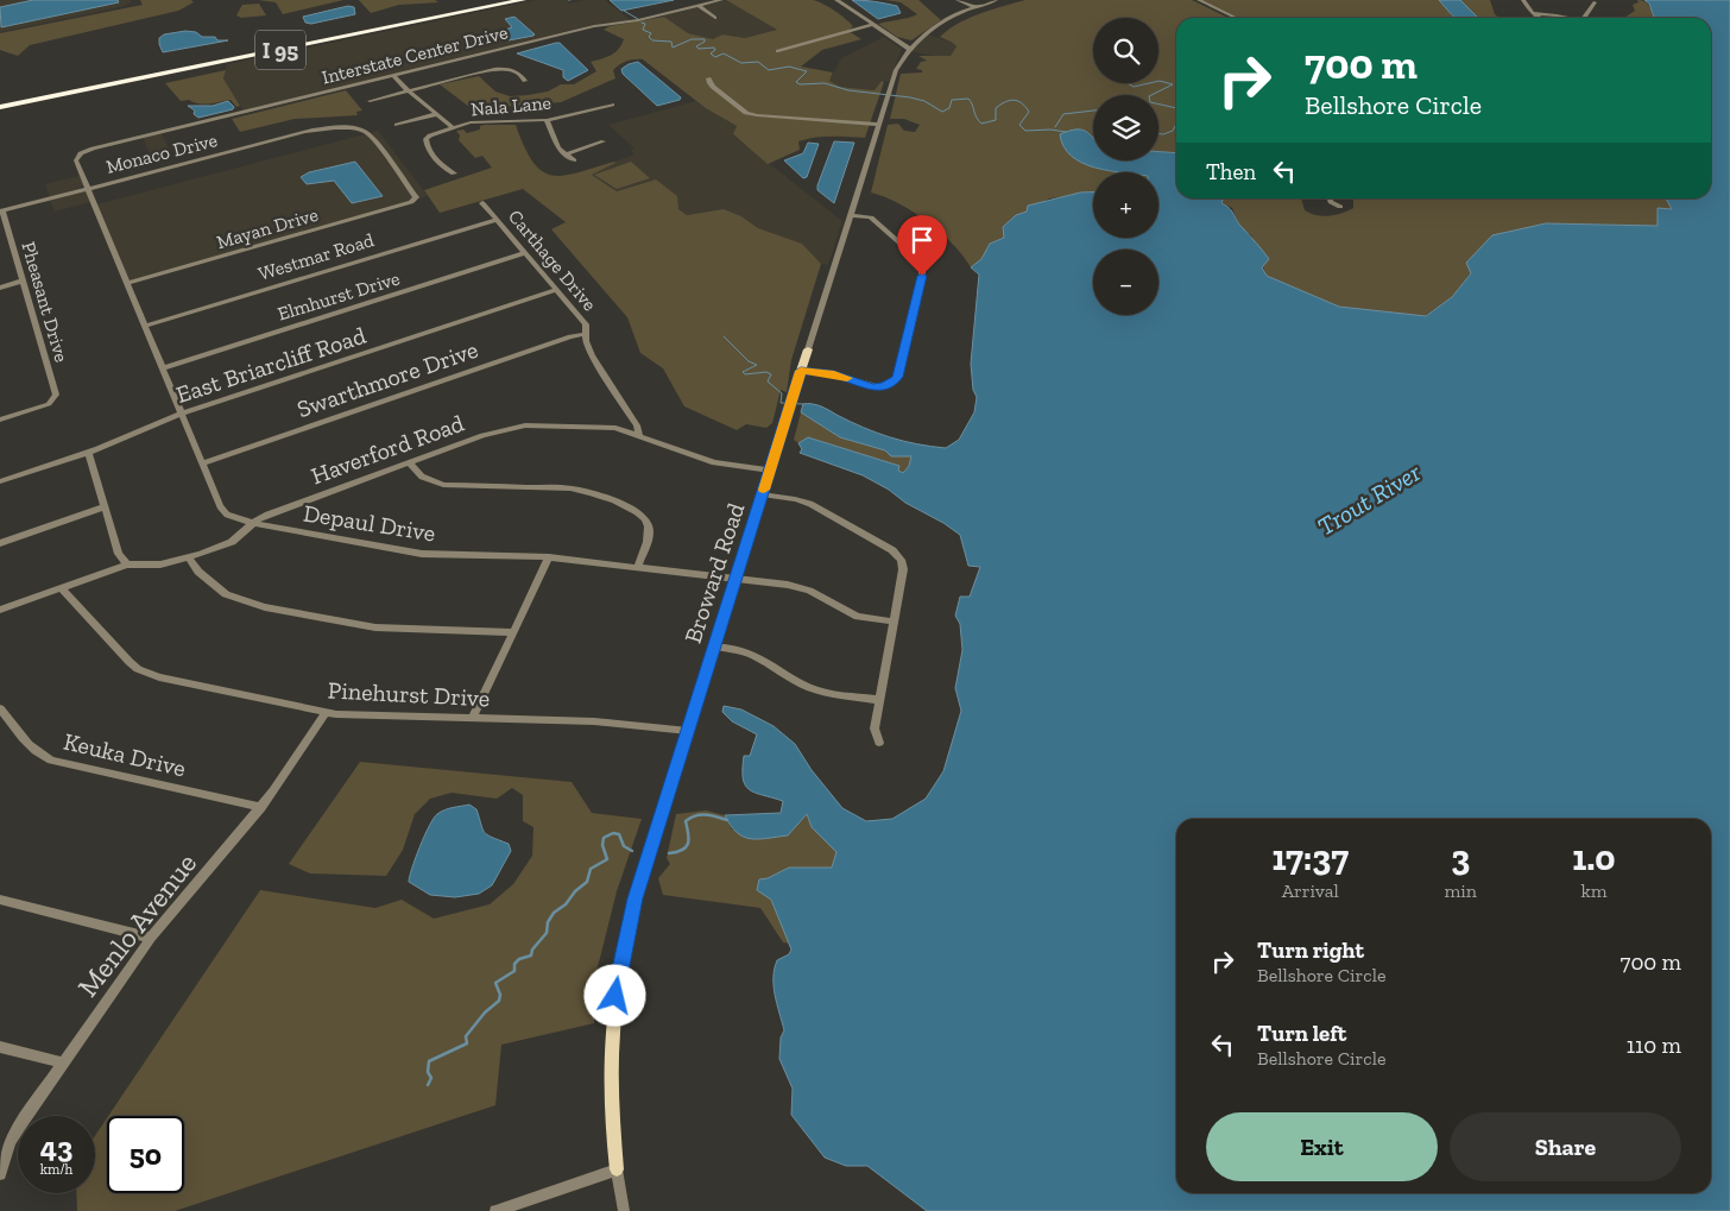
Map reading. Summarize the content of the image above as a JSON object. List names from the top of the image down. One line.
{"streets":{"highway":["I 95"],"main road":["Broward Road"],"street":["Interstate Center Drive","Nala Lane","Monaco Drive","Mayan Drive","Westmar Road","Carthage Drive","Elmhurst Drive","Pheasant Drive","East Briarcliff Road","Swarthmore Drive","Haverford Road","Depaul Drive","Pinehurst Drive","Keuka Drive","Menlo Avenue"]},"crossings":[["Interstate Center Drive","Depaul Drive"],["Monaco Drive","Mayan Drive"],["Monaco Drive","Pheasant Drive"],["Monaco Drive","Depaul Drive"],["Mayan Drive","Depaul Drive"],["Westmar Road","Carthage Drive"],["Westmar Road","Depaul Drive"],["Carthage Drive","Elmhurst Drive"],["Carthage Drive","East Briarcliff Road"],["Carthage Drive","Swarthmore Drive"],["Carthage Drive","Haverford Road"],["Elmhurst Drive","Depaul Drive"],["East Briarcliff Road","Depaul Drive"],["Swarthmore Drive","Depaul Drive"],["Haverford Road","Depaul Drive"],["Haverford Road","Broward Road"],["Haverford Road","Pinehurst Drive"],["Depaul Drive","Broward Road"],["Broward Road","Pinehurst Drive"],["Pinehurst Drive","Menlo Avenue"],["Keuka Drive","Menlo Avenue"]],"water":["Trout River"],"page":{"map_buttons":["+","−"],"turn":["700 m","Bellshore Circle"],"then":"Then","eta":["17:37","Arrival","3","min","1.0","km"],"list":[{"name":"Turn right","note":"Bellshore Circle","value":"700 m"},{"name":"Turn left","note":"Bellshore Circle","value":"110 m"}],"buttons":["Exit","Share"],"speed":"43 km/h","limit":"50"}}
